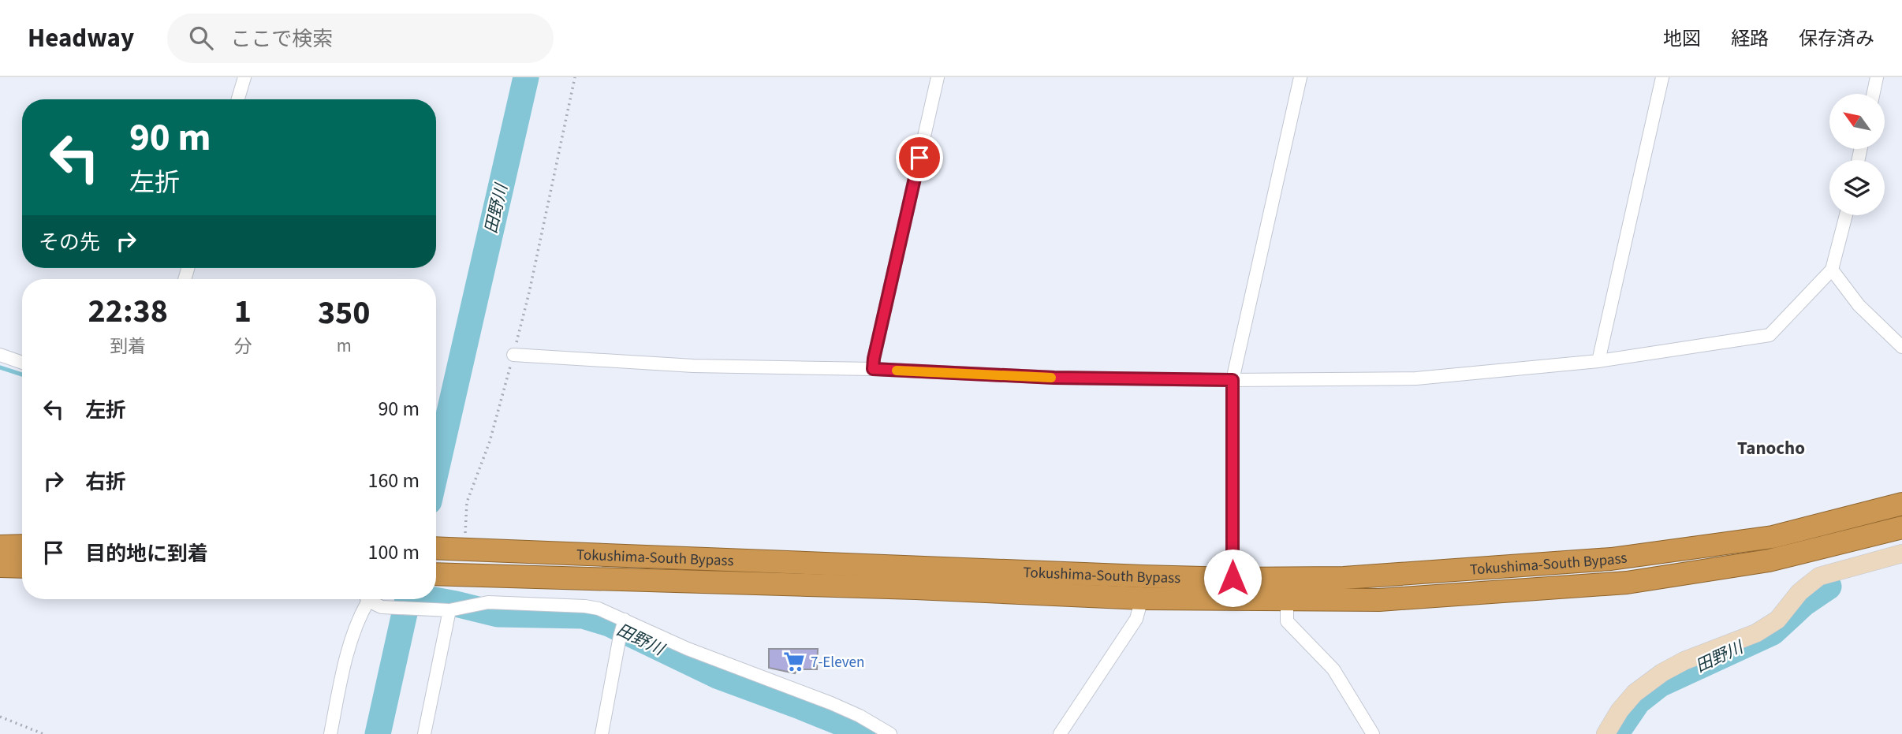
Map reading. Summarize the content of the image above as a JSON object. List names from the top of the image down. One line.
{"streets":{"highway":["Tokushima-South Bypass"]},"districts":["Tanocho"],"water":["田野川"],"places":{"supermarket":["7-Eleven"]},"north":"top left","page":{"header":"Headway","search":"ここで検索","nav":["地図","経路","保存済み"],"turn":["90 m","左折"],"then":"その先","eta":["22:38","到着","1","分","350","m"],"list":[{"name":"左折","value":"90 m"},{"name":"右折","value":"160 m"},{"name":"目的地に到着","value":"100 m"}]}}
